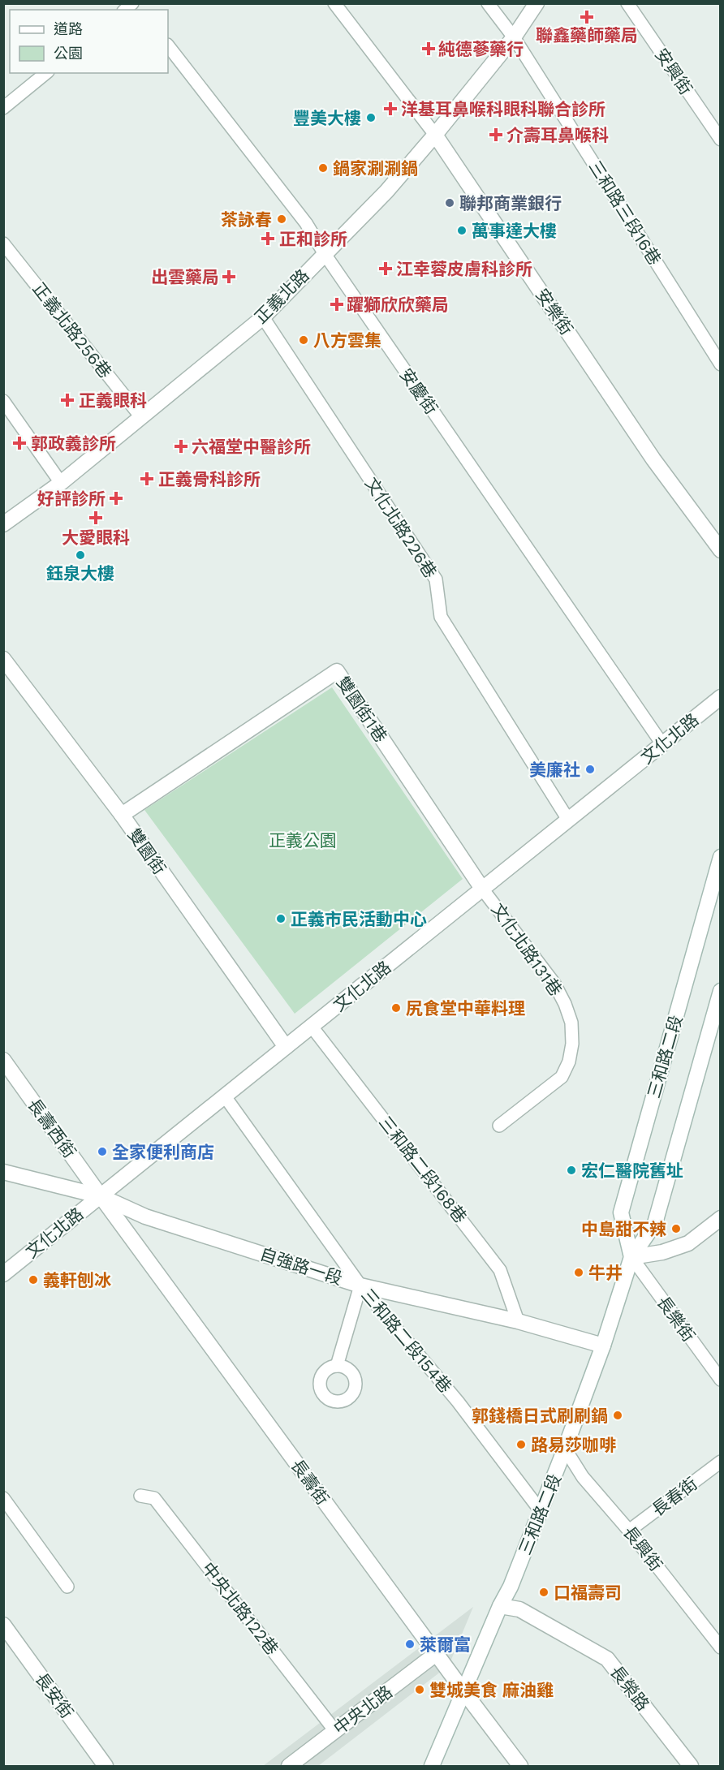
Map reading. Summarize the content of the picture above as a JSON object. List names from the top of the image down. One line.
{"streets":{"street":["正義北路","安樂街","雙園街1巷","文化北路","雙園街","三和路二段","長壽西街","自強路一段","長壽街","長榮路","長安街","中央北路"],"lane":["安興街","三和路三段16巷","正義北路256巷","安慶街","文化北路226巷","文化北路131巷","三和路二段168巷","長樂街","三和路二段154巷","長春街","長興街","中央北路122巷"]},"crossings":[["三和路三段16巷","正義北路"],["正義北路","安樂街"],["正義北路","正義北路256巷"],["正義北路","安慶街"],["正義北路","文化北路226巷"],["安慶街","文化北路"],["文化北路226巷","文化北路"],["雙園街1巷","文化北路"],["雙園街1巷","雙園街"],["雙園街1巷","文化北路131巷"],["文化北路","雙園街"],["文化北路","文化北路131巷"],["文化北路","長壽西街"],["文化北路","三和路二段168巷"],["文化北路","自強路一段"],["文化北路","三和路二段154巷"],["文化北路","長壽街"],["三和路二段","自強路一段"],["三和路二段","長樂街"],["三和路二段","三和路二段154巷"],["三和路二段","長壽街"],["三和路二段","長興街"],["三和路二段","長榮路"],["長壽西街","自強路一段"],["長壽西街","長壽街"],["三和路二段168巷","自強路一段"],["自強路一段","三和路二段154巷"],["自強路一段","長壽街"],["長壽街","中央北路"],["長春街","長興街"],["中央北路122巷","中央北路"]],"parks":["正義公園"],"places":{"health":["聯鑫藥師藥局","純德蔘藥行","洋基耳鼻喉科眼科聯合診所","介壽耳鼻喉科","正和診所","江幸蓉皮膚科診所","出雲藥局","躍獅欣欣藥局","正義眼科","郭政義診所","六福堂中醫診所","正義骨科診所","好評診所","大愛眼科"],"other":["豐美大樓","鍋家涮涮鍋","聯邦商業銀行","茶詠春","萬事達大樓","八方雲集","鈺泉大樓","美廉社","正義市民活動中心","尻食堂中華料理","全家便利商店","宏仁醫院舊址","中島甜不辣","牛井","義軒刨冰","郭錢橋日式刷刷鍋","路易莎咖啡","口福壽司","萊爾富","雙城美食 麻油雞"]},"legend":["道路","公園"]}
